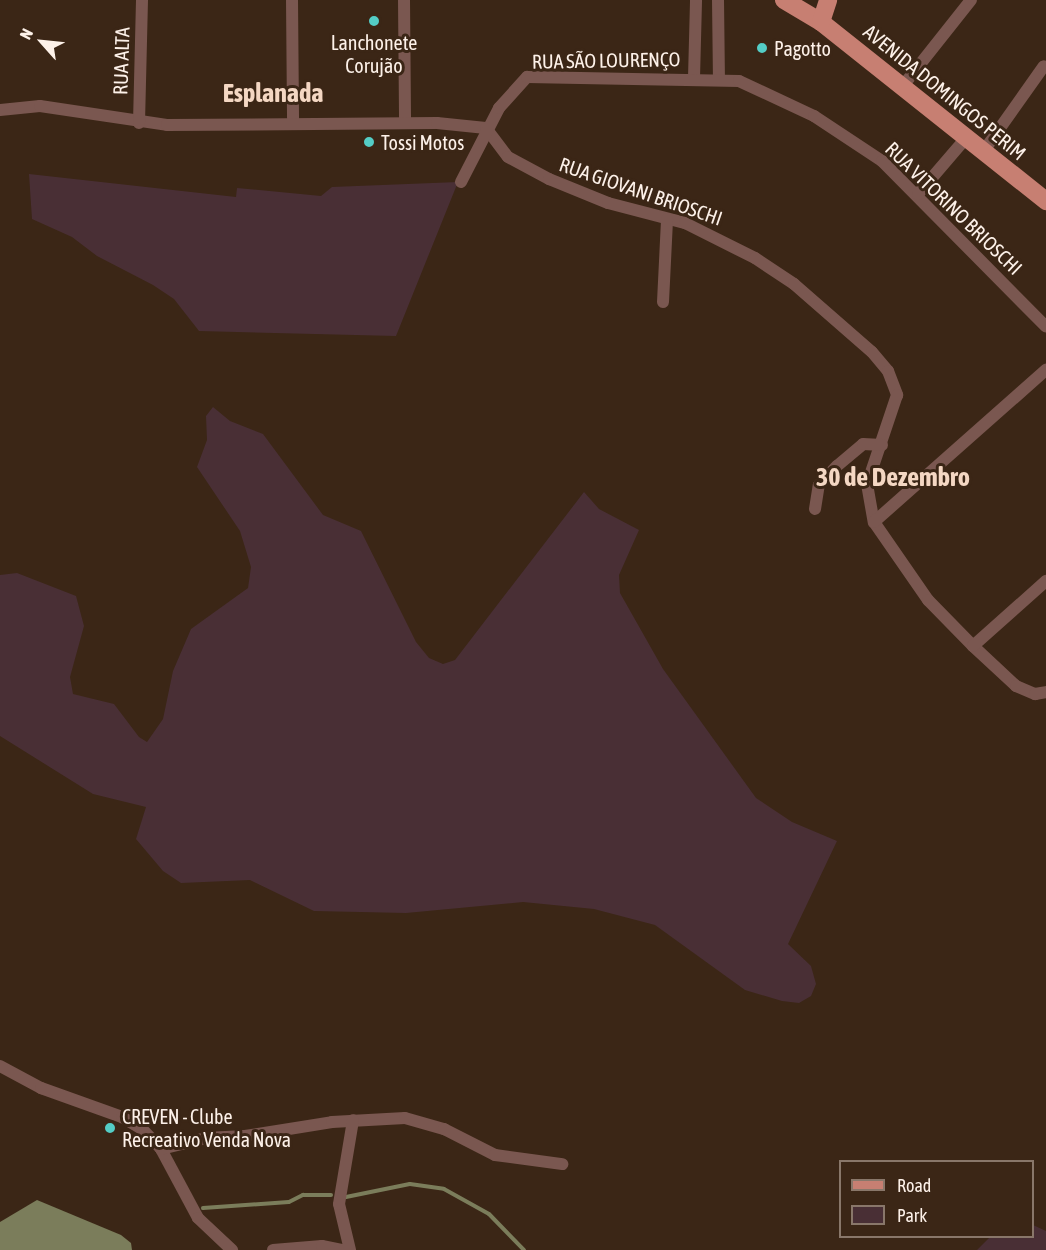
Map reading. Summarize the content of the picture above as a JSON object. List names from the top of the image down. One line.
{"streets":{"main road":["AVENIDA DOMINGOS PERIM"],"street":["RUA SÃO LOURENÇO","RUA ALTA","RUA GIOVANI BRIOSCHI","RUA VITORINO BRIOSCHI"]},"crossings":[["RUA SÃO LOURENÇO","RUA GIOVANI BRIOSCHI"],["RUA SÃO LOURENÇO","RUA VITORINO BRIOSCHI"]],"districts":["Esplanada","30 de Dezembro"],"places":["Lanchonete Corujão","Pagotto","Tossi Motos","CREVEN - Clube Recreativo Venda Nova"],"legend":["Road","Park"],"north":"top left"}
